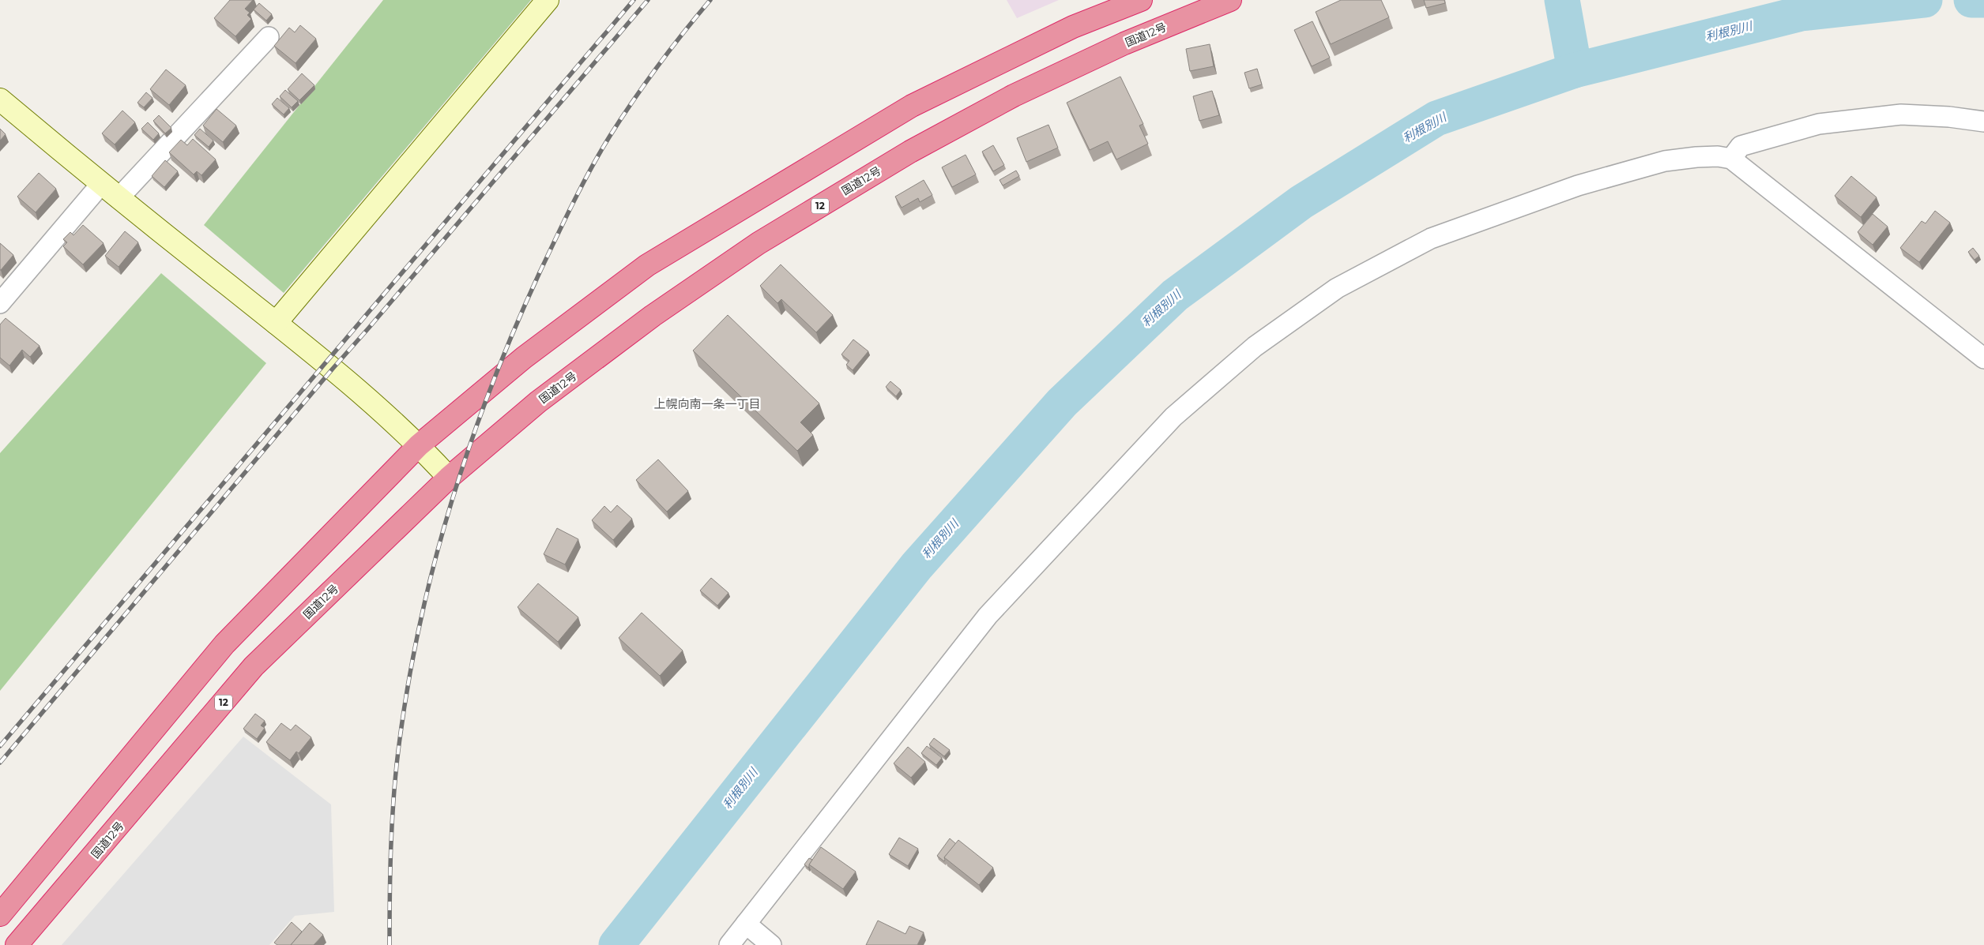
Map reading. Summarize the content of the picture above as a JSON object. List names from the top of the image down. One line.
{"streets":{"highway":["国道12号","12"]},"districts":["上幌向南一条一丁目"],"water":["利根別川"]}
